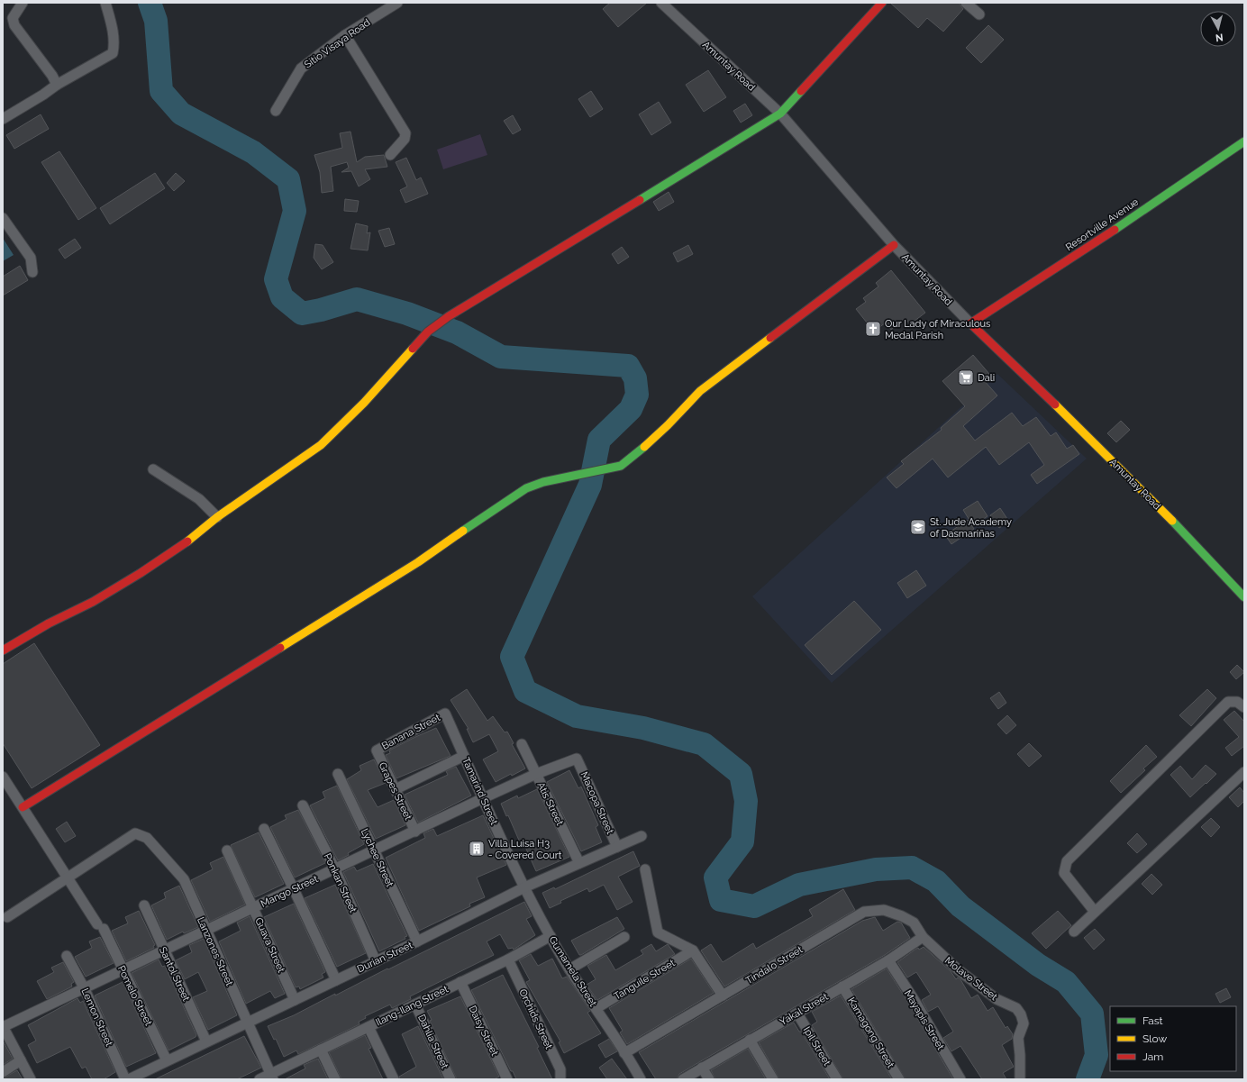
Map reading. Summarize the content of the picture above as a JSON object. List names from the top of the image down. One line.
{"streets":{"street":["Sitio Visaya Road","Amuntay Road","Resortville Avenue","Banana Street","Grapes Street","Tamarind Street","Macopa Street","Atis Street","Lychee Street","Ponkan Street","Mango Street","Guava Street","Lanzones Street","Durian Street","Tindalo Street","Gumamela Street","Santol Street","Molave Street","Tanguile Street","Pomelo Street","Ilang-Ilang Street","Yakal Street","Lemon Street","Orchids Street","Mayapis Street","Daisy Street","Kamagong Street","Dahlia Street","Ipil Street"]},"crossings":[["Amuntay Road","Resortville Avenue"],["Banana Street","Grapes Street"],["Banana Street","Tamarind Street"],["Grapes Street","Mango Street"],["Tamarind Street","Mango Street"],["Tamarind Street","Durian Street"],["Tamarind Street","Gumamela Street"],["Macopa Street","Mango Street"],["Macopa Street","Durian Street"],["Atis Street","Mango Street"],["Atis Street","Durian Street"],["Lychee Street","Mango Street"],["Lychee Street","Durian Street"],["Ponkan Street","Mango Street"],["Ponkan Street","Durian Street"],["Mango Street","Guava Street"],["Mango Street","Lanzones Street"],["Mango Street","Santol Street"],["Mango Street","Pomelo Street"],["Mango Street","Lemon Street"],["Guava Street","Durian Street"],["Lanzones Street","Durian Street"],["Lanzones Street","Pomelo Street"],["Lanzones Street","Ilang-Ilang Street"],["Durian Street","Gumamela Street"],["Durian Street","Santol Street"],["Durian Street","Pomelo Street"],["Tindalo Street","Gumamela Street"],["Tindalo Street","Molave Street"],["Tindalo Street","Yakal Street"],["Gumamela Street","Tanguile Street"],["Gumamela Street","Ilang-Ilang Street"],["Molave Street","Yakal Street"],["Ilang-Ilang Street","Orchids Street"],["Ilang-Ilang Street","Daisy Street"],["Ilang-Ilang Street","Dahlia Street"],["Yakal Street","Mayapis Street"],["Yakal Street","Kamagong Street"],["Yakal Street","Ipil Street"]],"places":{"church":["Our Lady of Miraculous Medal Parish"],"supermarket":["Dali"],"school or university":["St. Jude Academy of Dasmariñas"],"building":["Villa Luisa H3 - Covered Court"]},"legend":["Fast","Slow","Jam"],"north":"bottom"}
